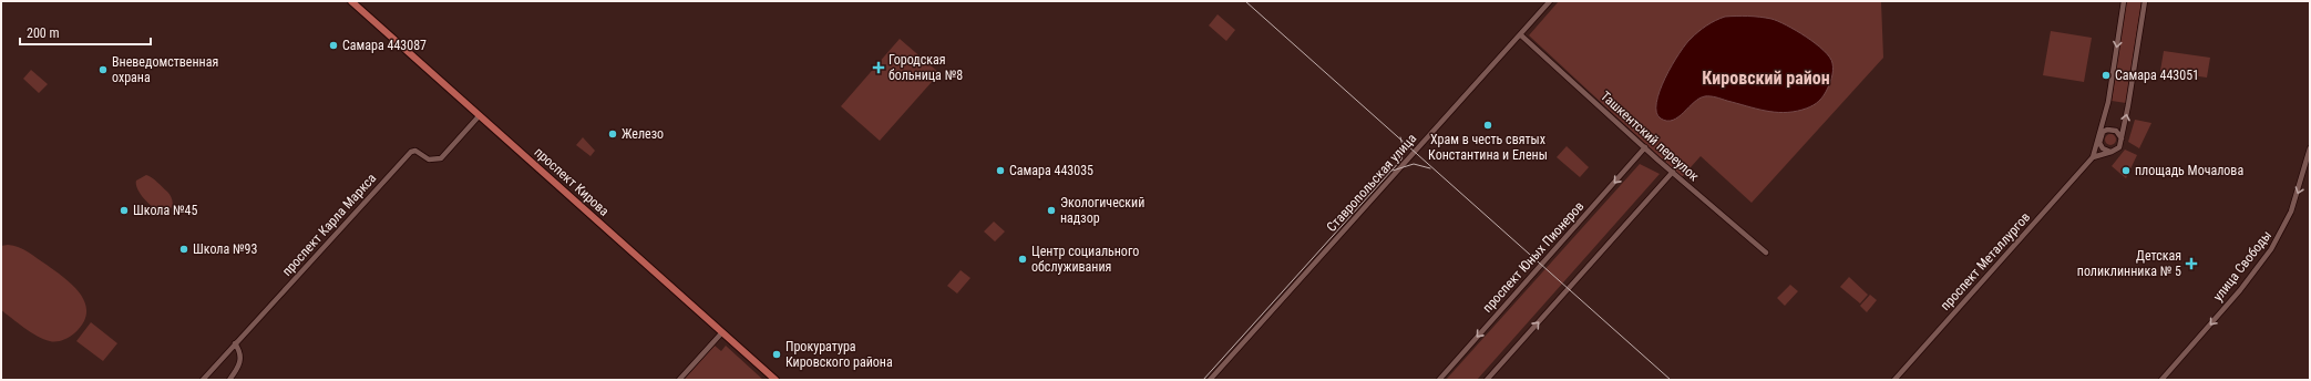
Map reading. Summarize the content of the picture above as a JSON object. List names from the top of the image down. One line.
{"streets":{"main road":["проспект Кирова"],"street":["Ташкентский переулок","Ставропольская улица","проспект Карла Маркса","проспект Юных Пионеров","проспект Металлургов","улица Свободы"]},"crossings":[["Ташкентский переулок","Ставропольская улица"],["Ташкентский переулок","проспект Юных Пионеров"],["проспект Кирова","проспект Карла Маркса"]],"one_way":["улица Свободы"],"districts":["Кировский район"],"places":{"other":["Самара 443087","Вневедомственная охрана","Самара 443051","Храм в честь святых Константина и Елены","Железо","Самара 443035","площадь Мочалова","Школа №45","Экологический надзор","Школа №93","Центр социального обслуживания","Прокуратура Кировского района"],"health":["Городская больница №8","Детская поликлинника № 5"]},"scale_bar":"200 m"}
